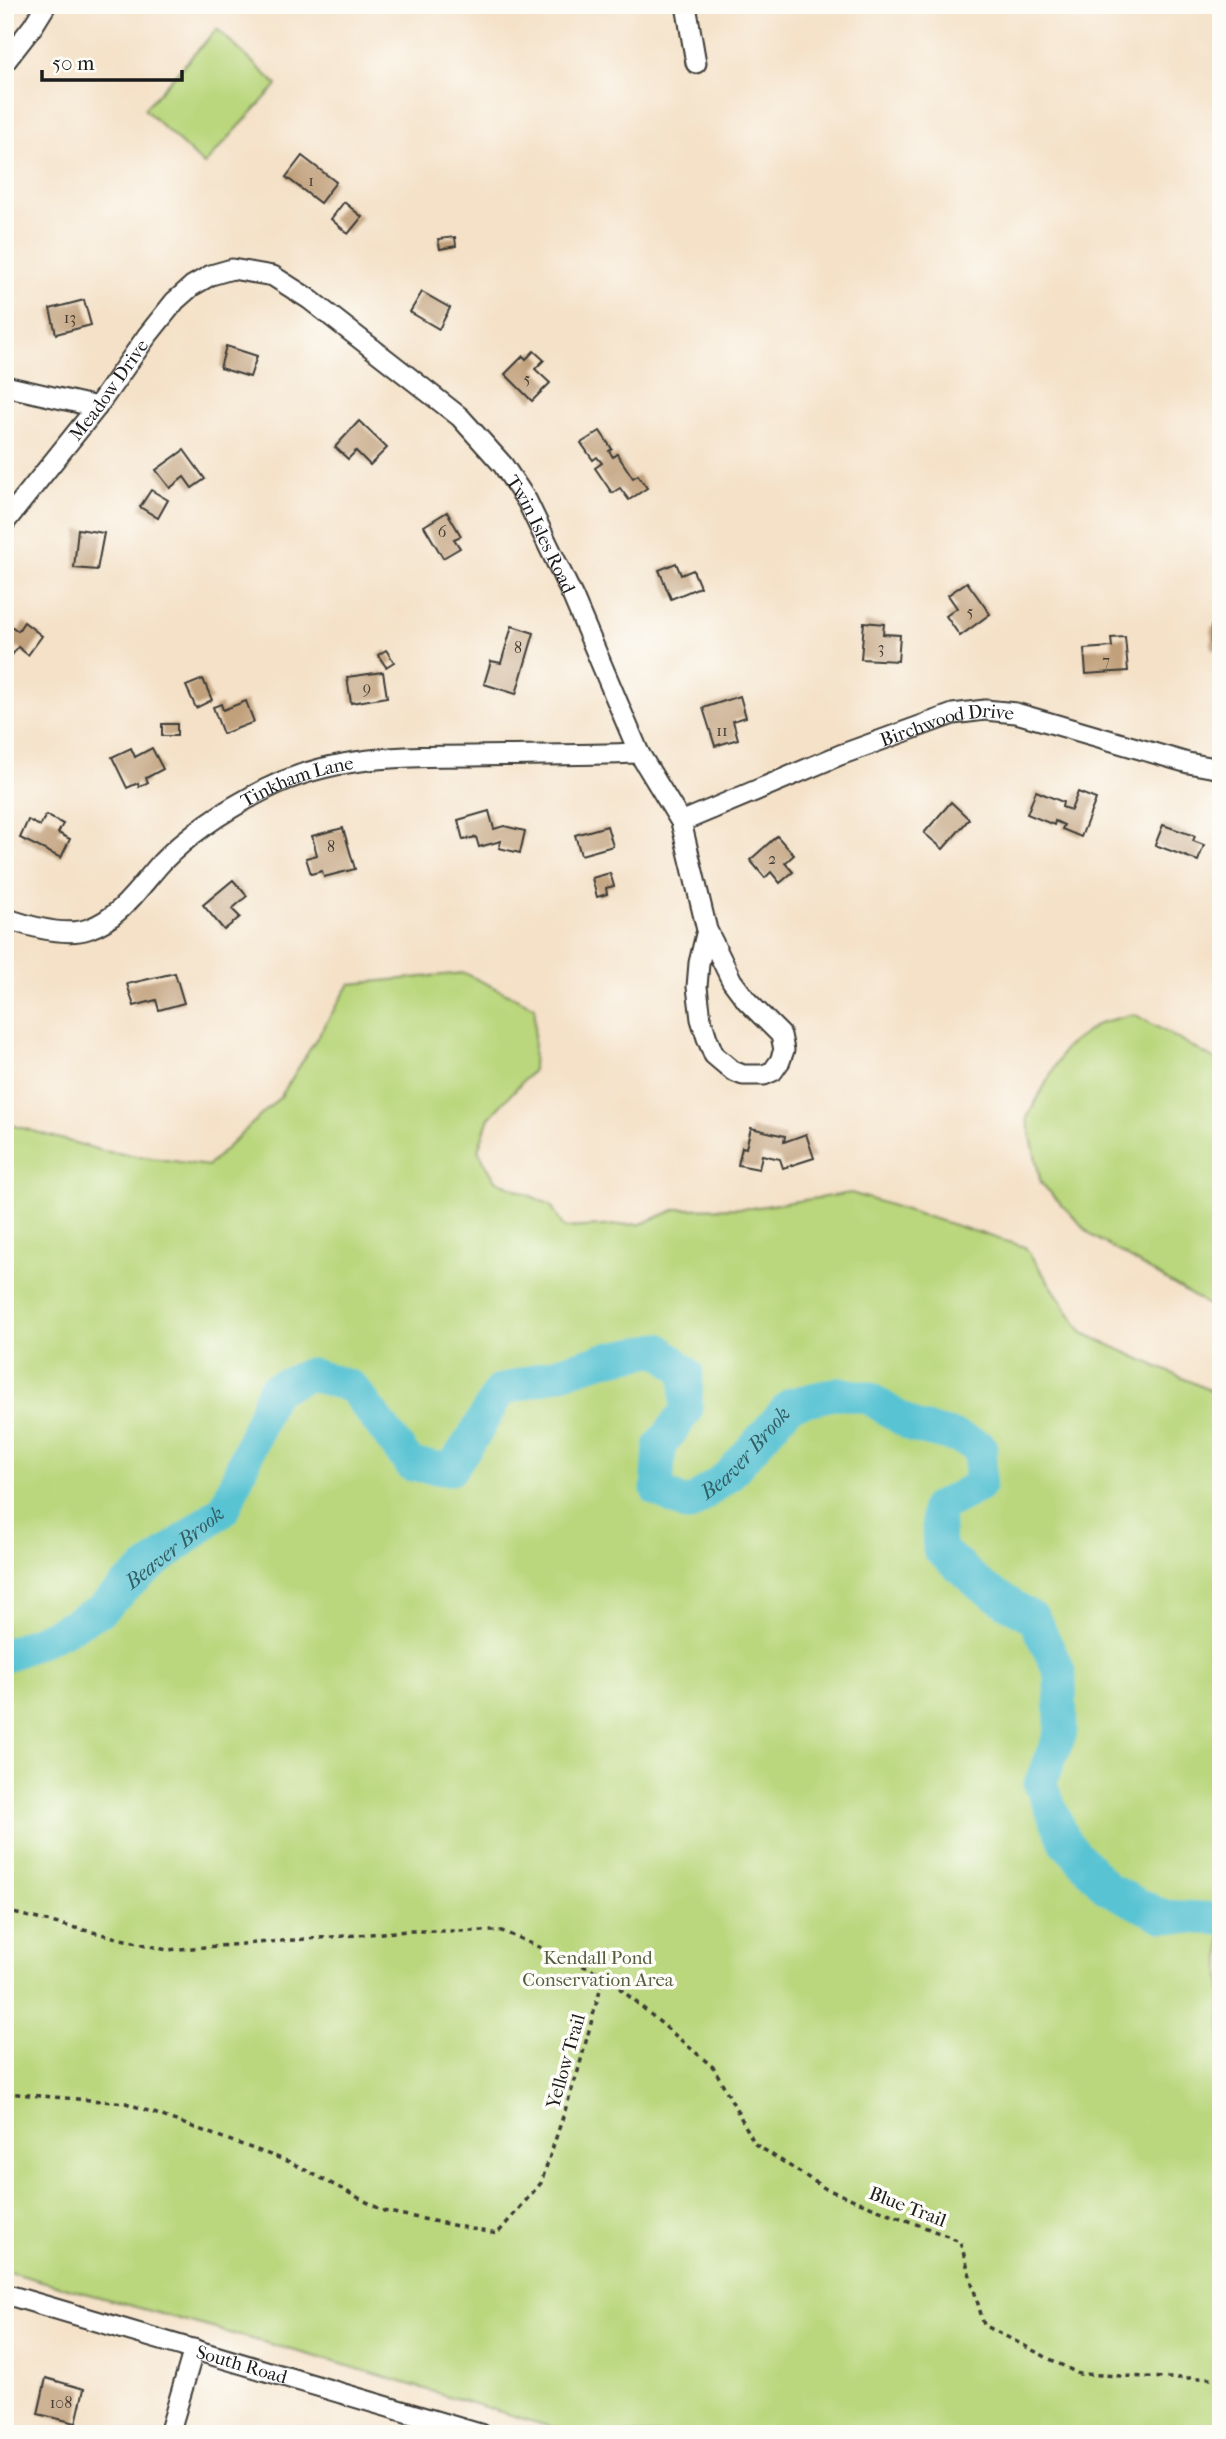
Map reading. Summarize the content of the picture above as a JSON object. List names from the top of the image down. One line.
{"streets":{"street":["Meadow Drive","Twin Isles Road","Birchwood Drive","Tinkham Lane","South Road"],"path":["Yellow Trail","Blue Trail"]},"crossings":[["Meadow Drive","Twin Isles Road"],["Twin Isles Road","Birchwood Drive"],["Twin Isles Road","Tinkham Lane"],["Yellow Trail","Blue Trail"]],"water":["Beaver Brook"],"parks":["Kendall Pond Conservation Area"],"house_numbers":["1","13","5","6","5","8","3","7","9","11","8","2","108"],"scale_bar":"50 m"}
